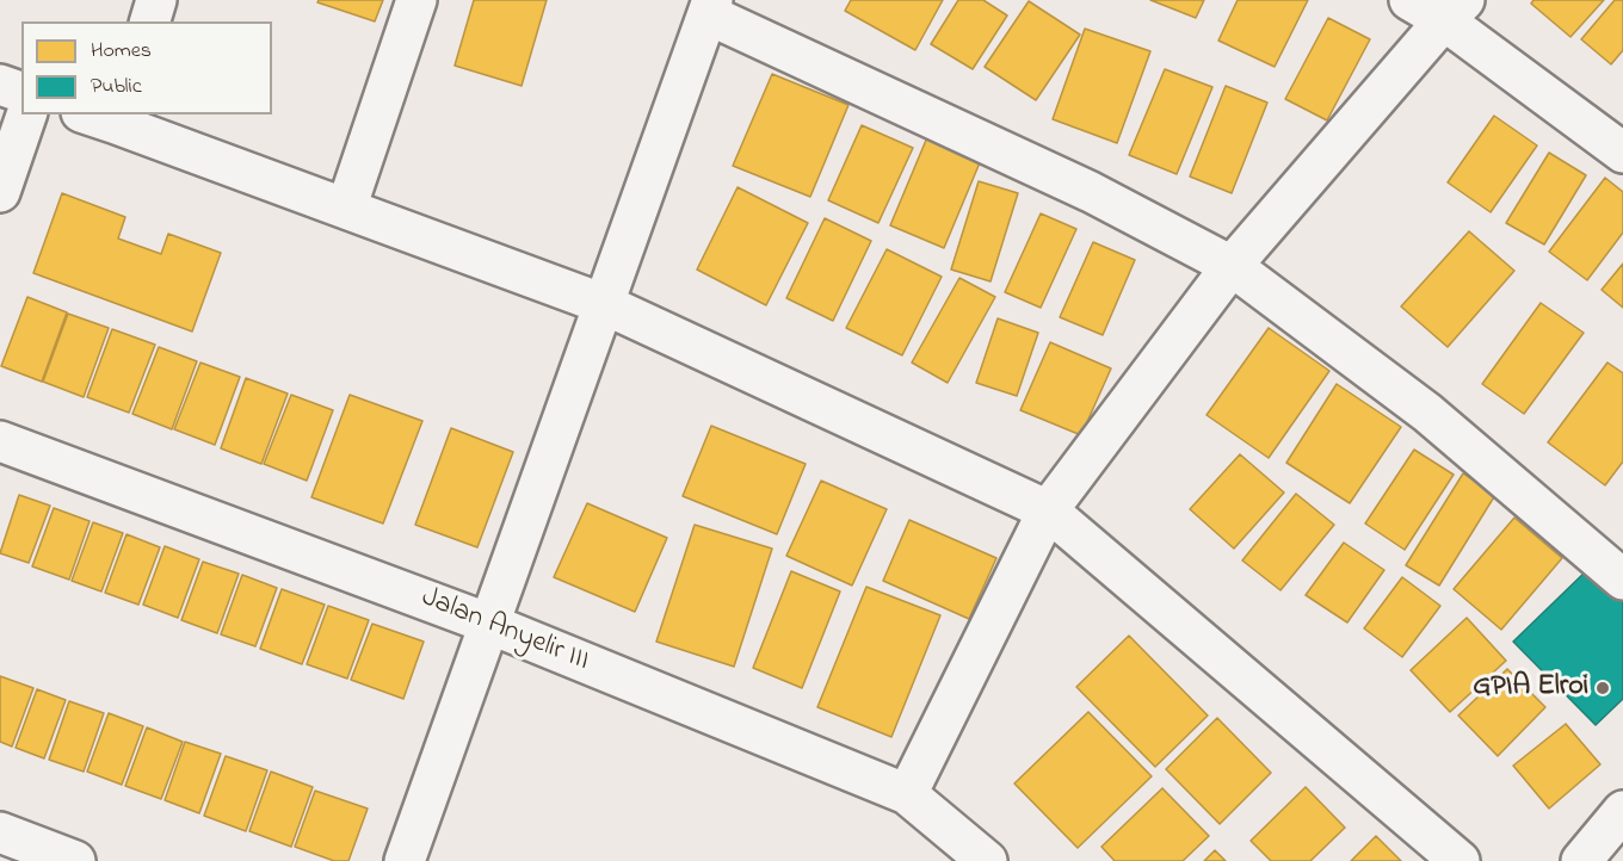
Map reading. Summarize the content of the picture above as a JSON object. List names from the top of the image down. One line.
{"streets":{"street":["Jalan Anyelir III"]},"places":["GPIA Elroi"],"legend":["Homes","Public"]}
